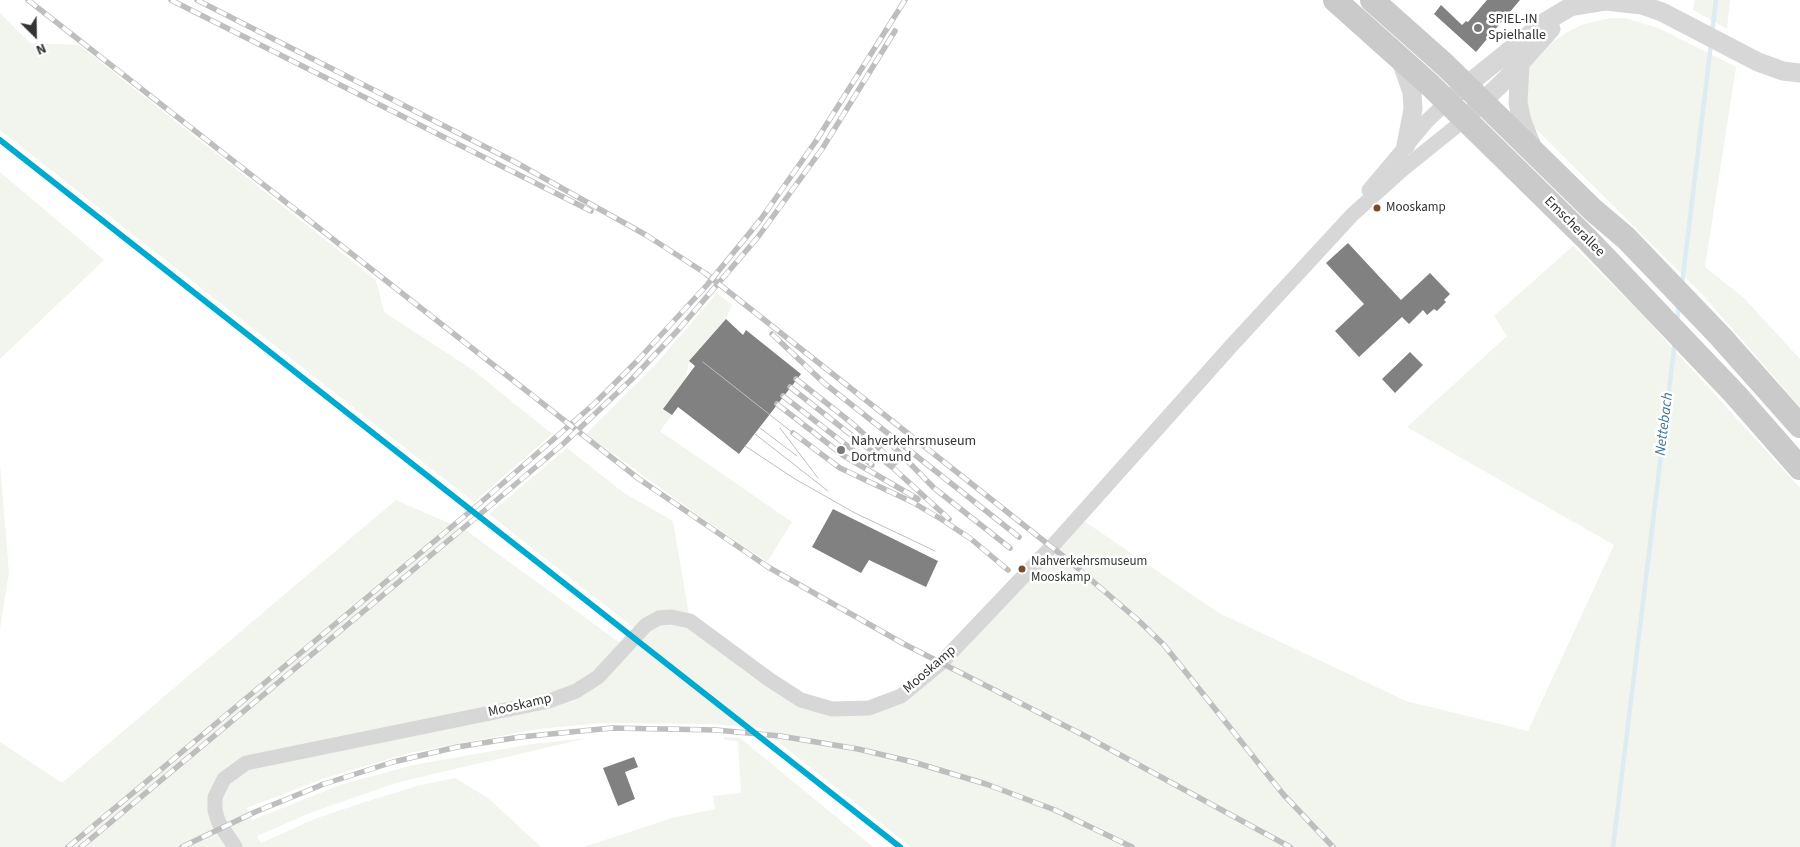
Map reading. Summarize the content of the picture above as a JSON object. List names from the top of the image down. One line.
{"streets":{"main road":["Emscherallee"],"street":["Mooskamp"]},"crossings":[["Emscherallee","Mooskamp"]],"water":["Nettebach"],"places":["SPIEL-IN Spielhalle","Mooskamp","Nahverkehrsmuseum Dortmund","Nahverkehrsmuseum Mooskamp"],"north":"bottom right"}
